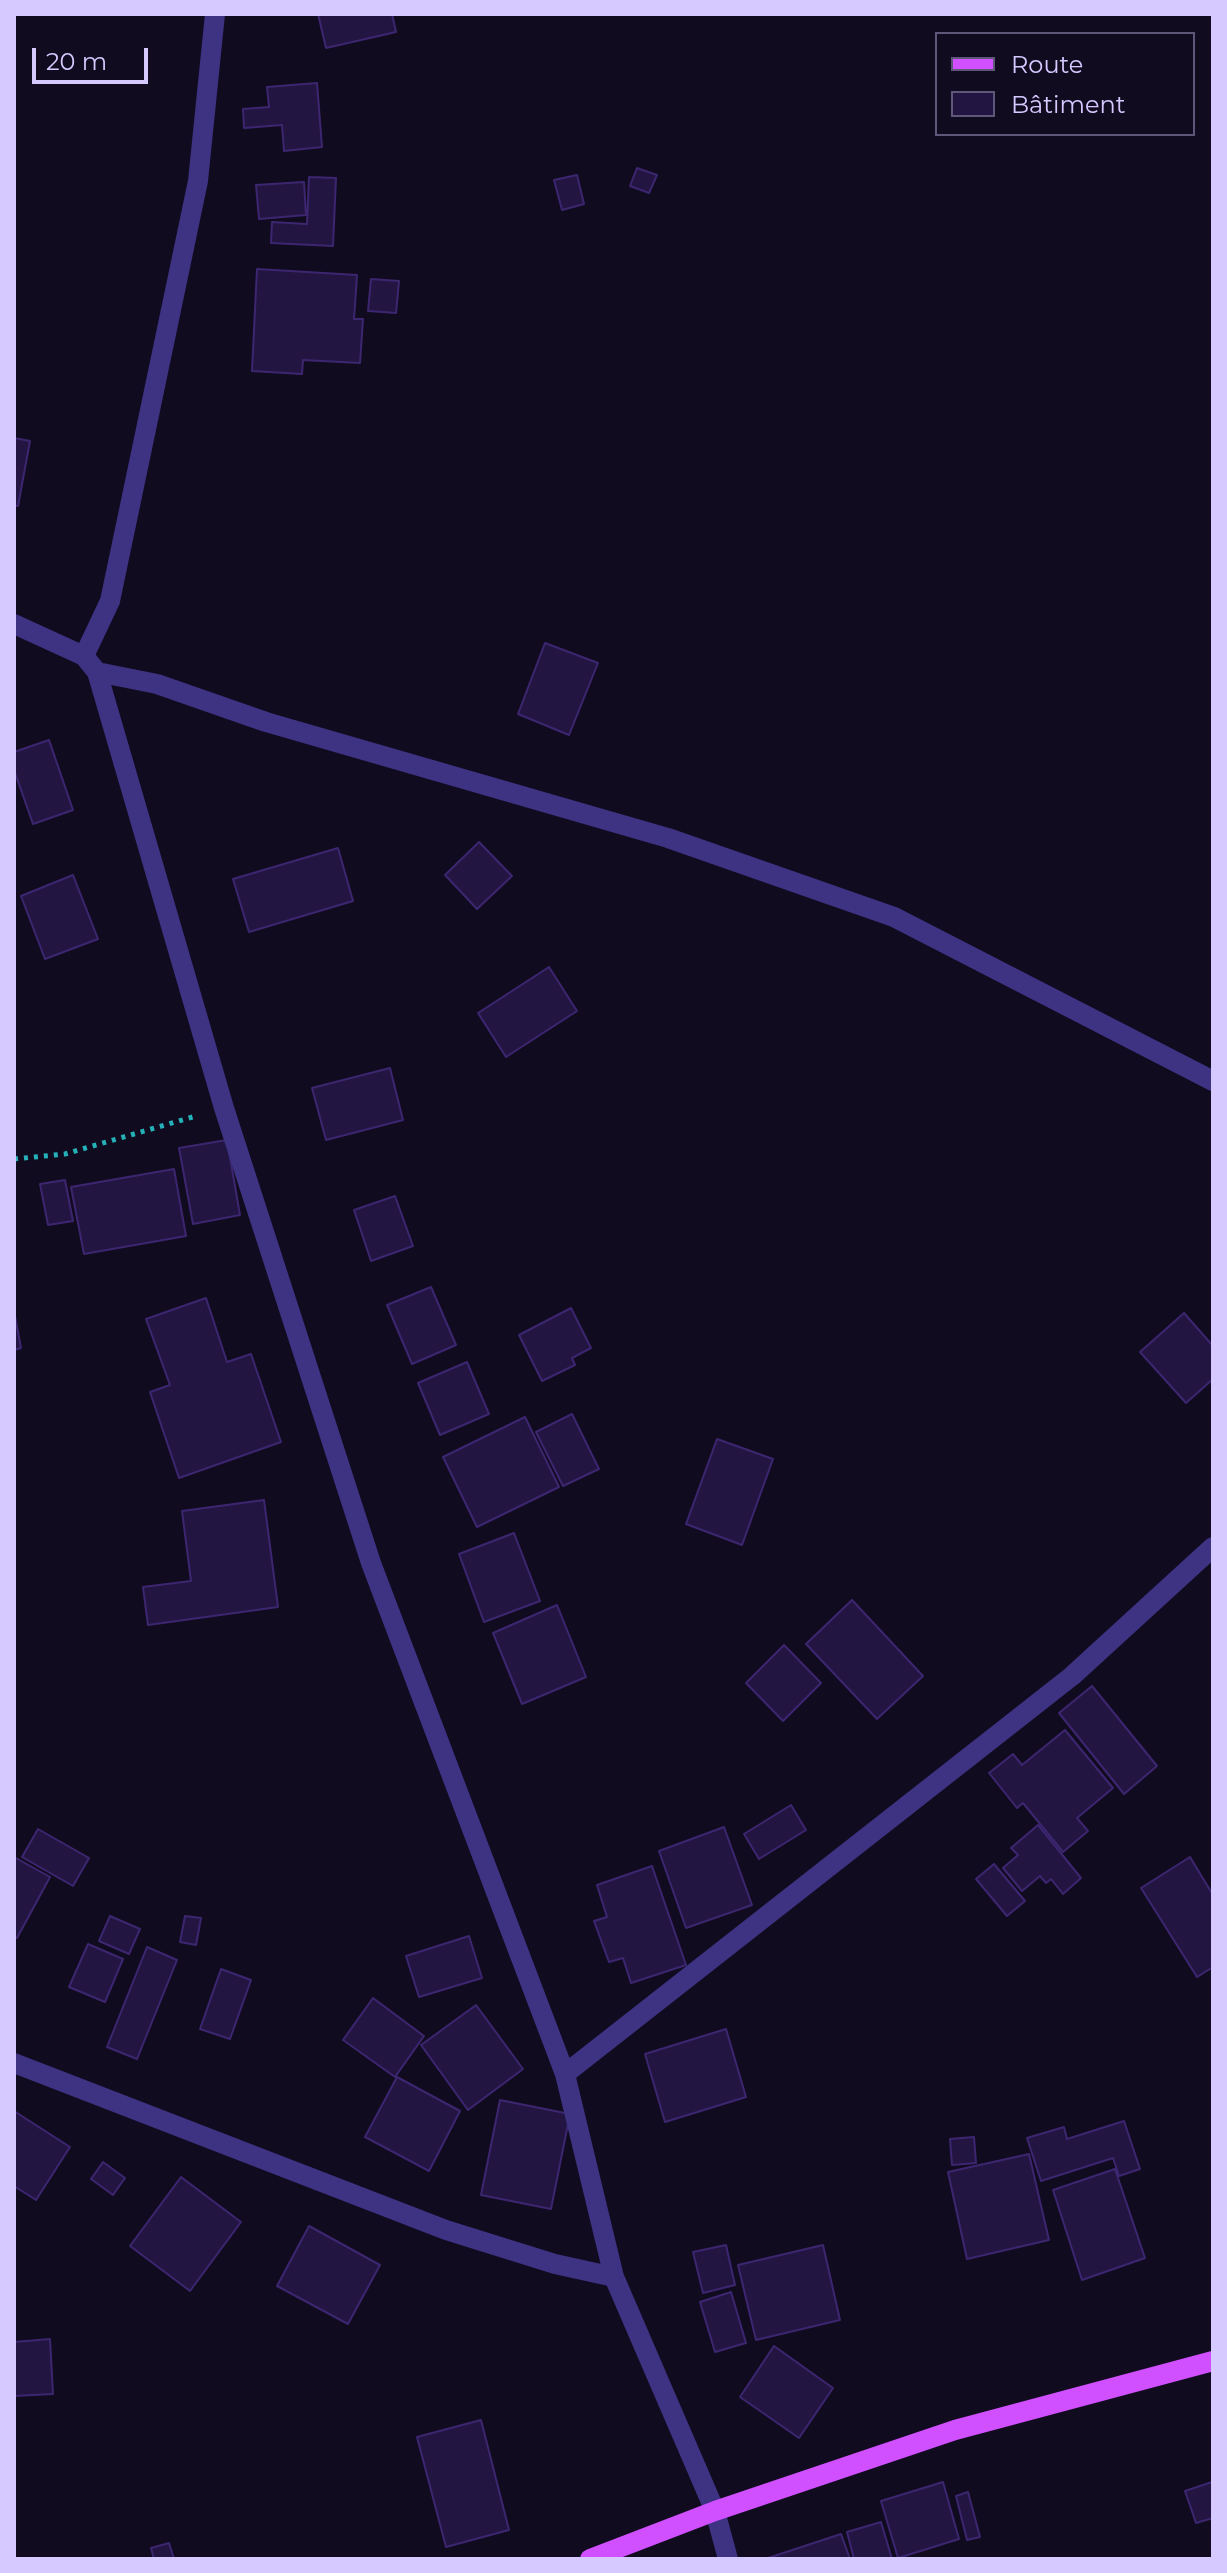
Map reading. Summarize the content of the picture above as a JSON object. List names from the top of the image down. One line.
{"legend":["Route","Bâtiment"],"scale_bar":"20 m"}
